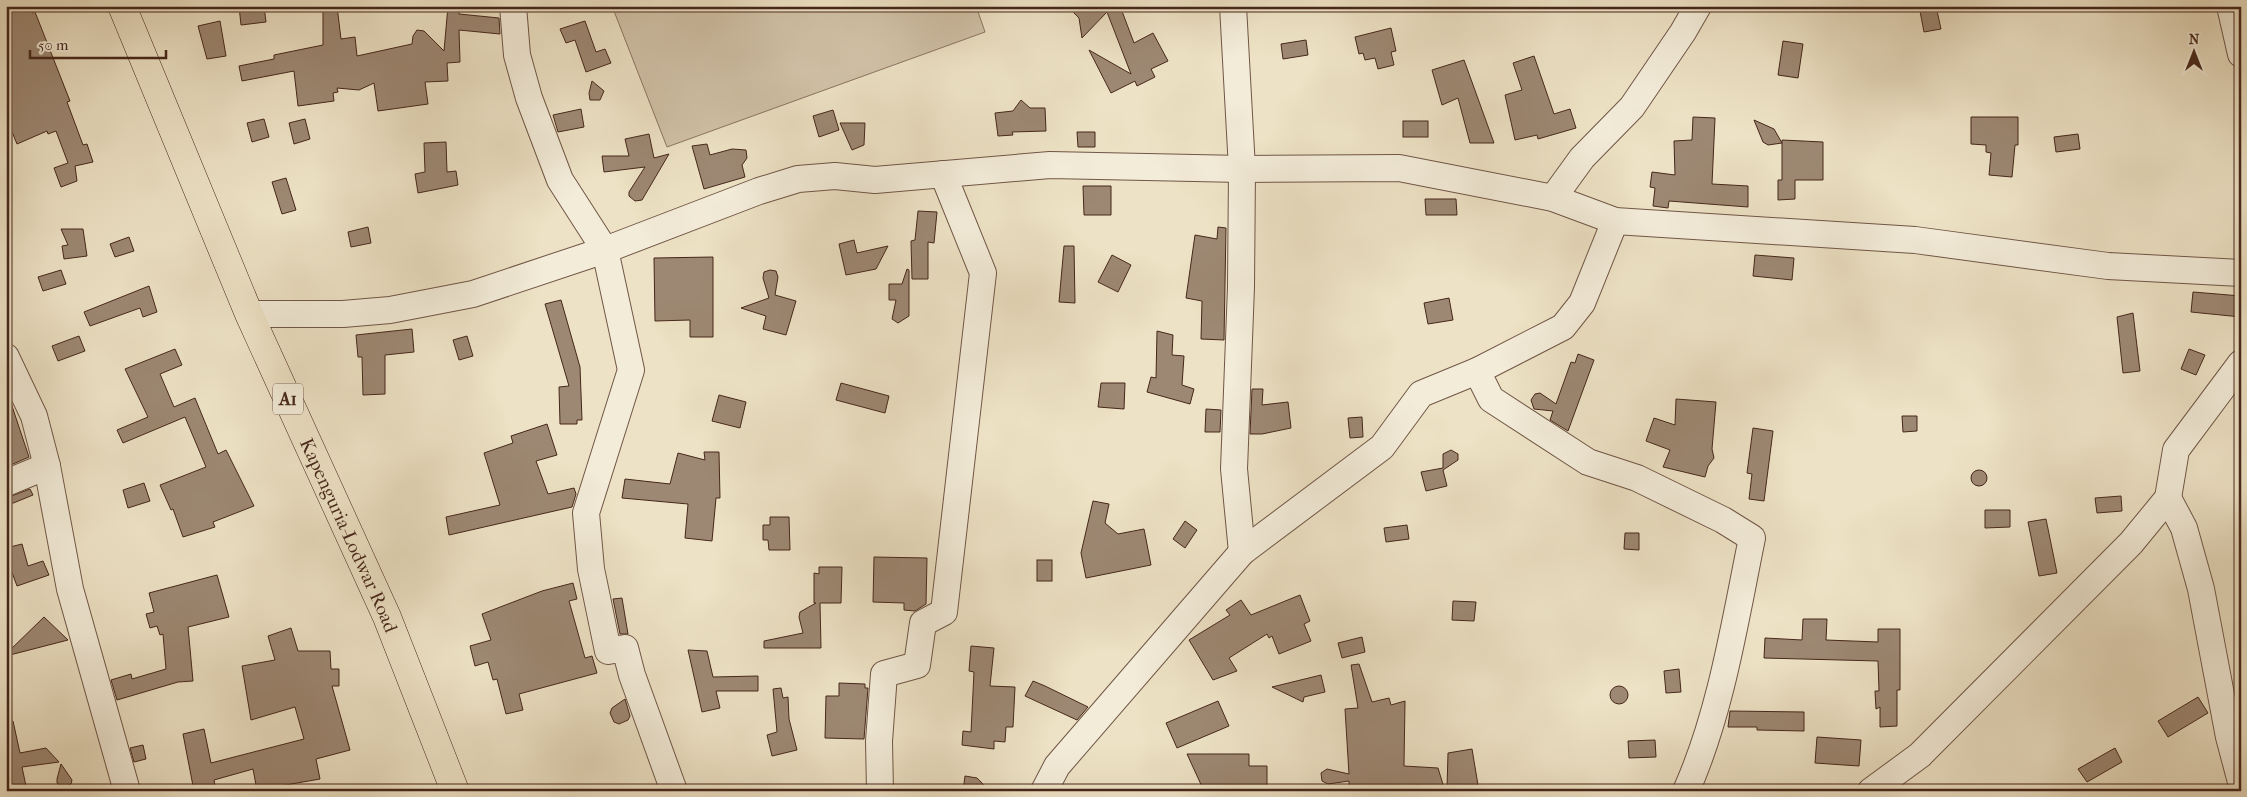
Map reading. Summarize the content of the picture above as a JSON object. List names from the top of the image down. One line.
{"streets":{"highway":["A1","Kapenguria-Lodwar Road"]},"scale_bar":"50 m","north":"top"}
